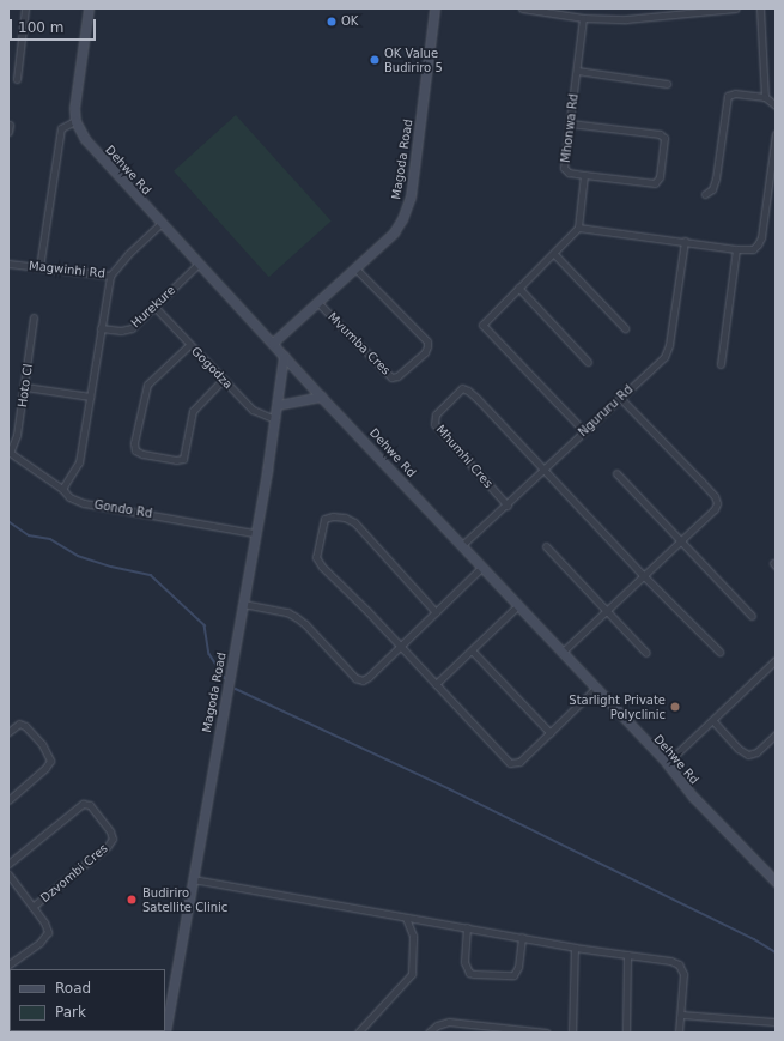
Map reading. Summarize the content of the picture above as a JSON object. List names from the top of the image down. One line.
{"streets":{"street":["Mhonwa Rd","Magoda Road","Dehwe Rd","Magwinhi Rd","Hurekure","Mvumba Cres","Gogodza","Hoto Cl","Ngururu Rd","Mhumhi Cres","Gondo Rd","Dzvombi Cres"]},"crossings":[["Magoda Road","Dehwe Rd"],["Magoda Road","Mvumba Cres"],["Magoda Road","Gogodza"],["Magoda Road","Gondo Rd"],["Dehwe Rd","Magwinhi Rd"],["Dehwe Rd","Hurekure"],["Dehwe Rd","Ngururu Rd"],["Hurekure","Gogodza"],["Hoto Cl","Gondo Rd"],["Ngururu Rd","Mhumhi Cres"]],"places":["OK","OK Value Budiriro 5","Starlight Private Polyclinic","Budiriro Satellite Clinic"],"legend":["Road","Park"],"scale_bar":"100 m"}
